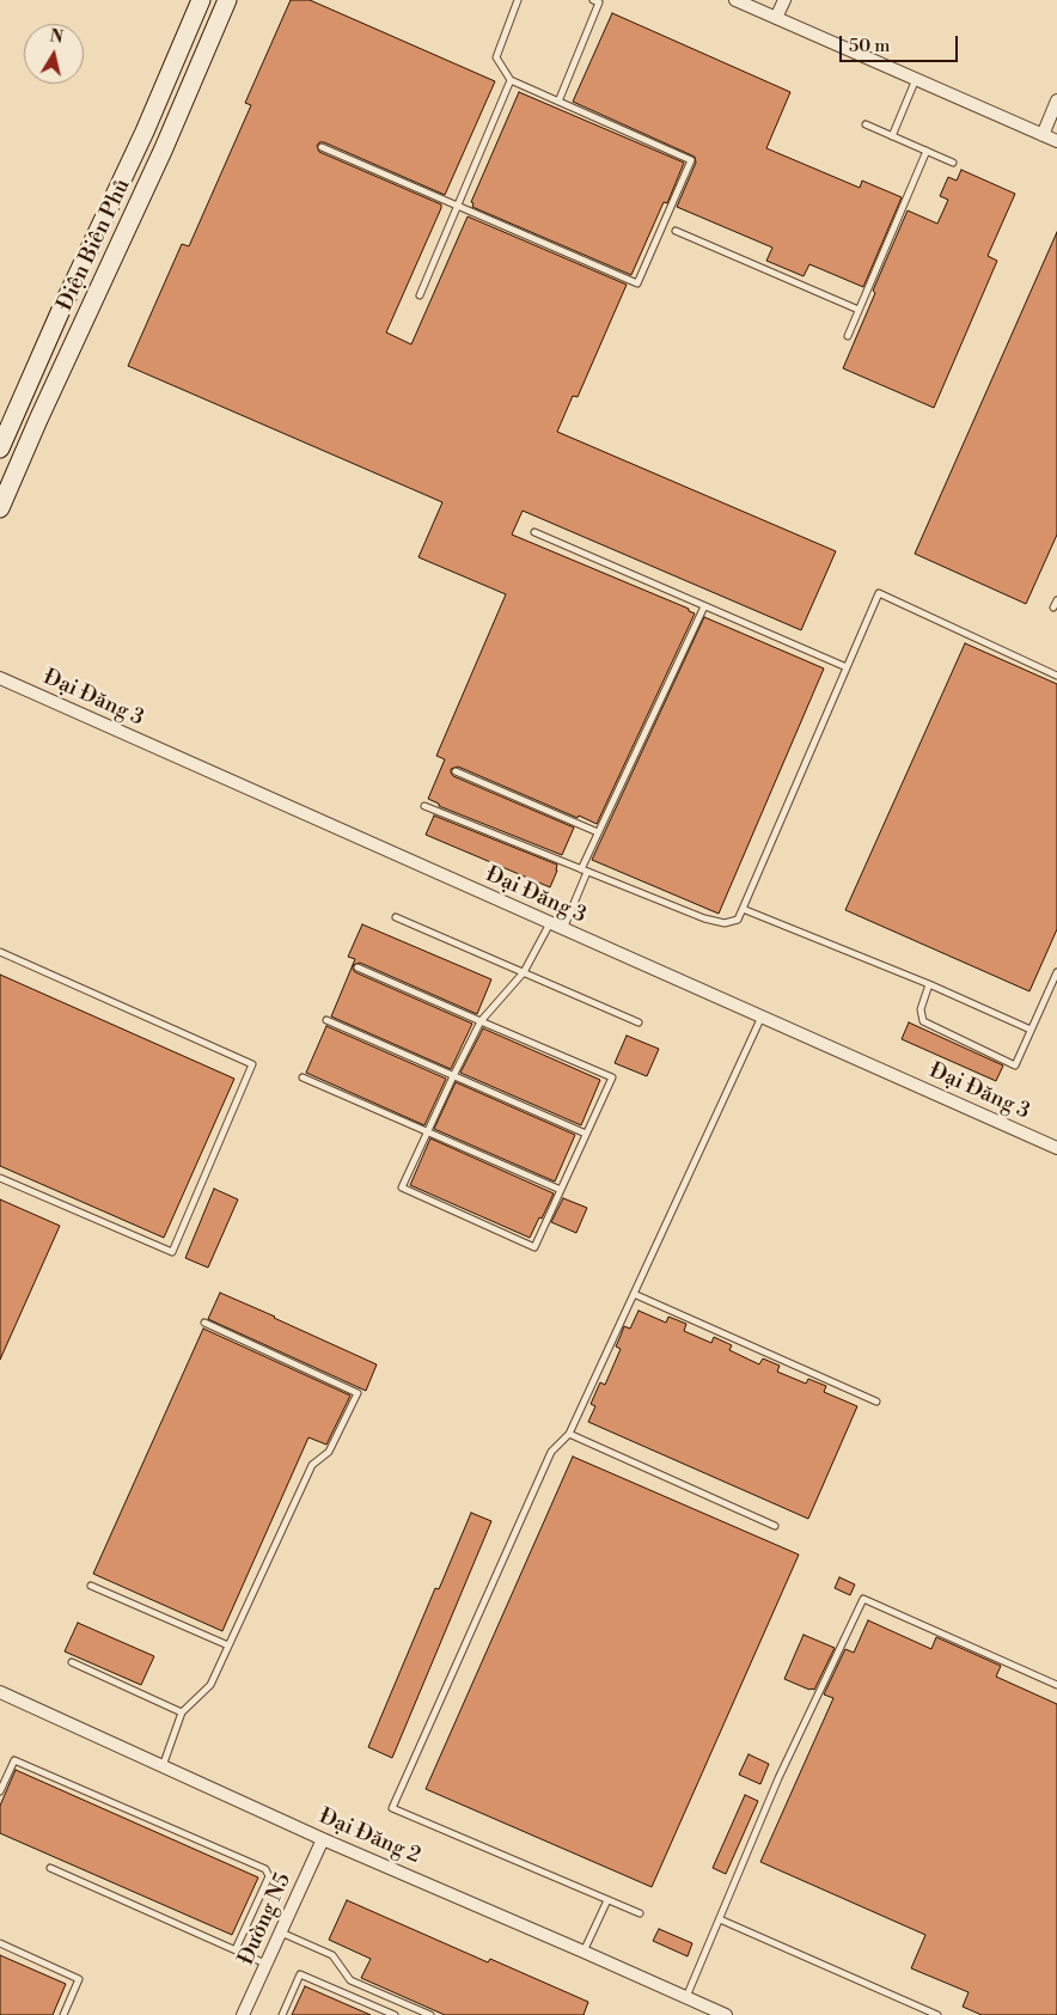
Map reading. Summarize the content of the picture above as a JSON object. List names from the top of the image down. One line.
{"streets":{"main road":["Điện Biên Phủ"],"street":["Đại Đăng 3","Đại Đăng 2","Đường N5"]},"crossings":[["Đại Đăng 2","Đường N5"]],"scale_bar":"50 m","north":"top"}
